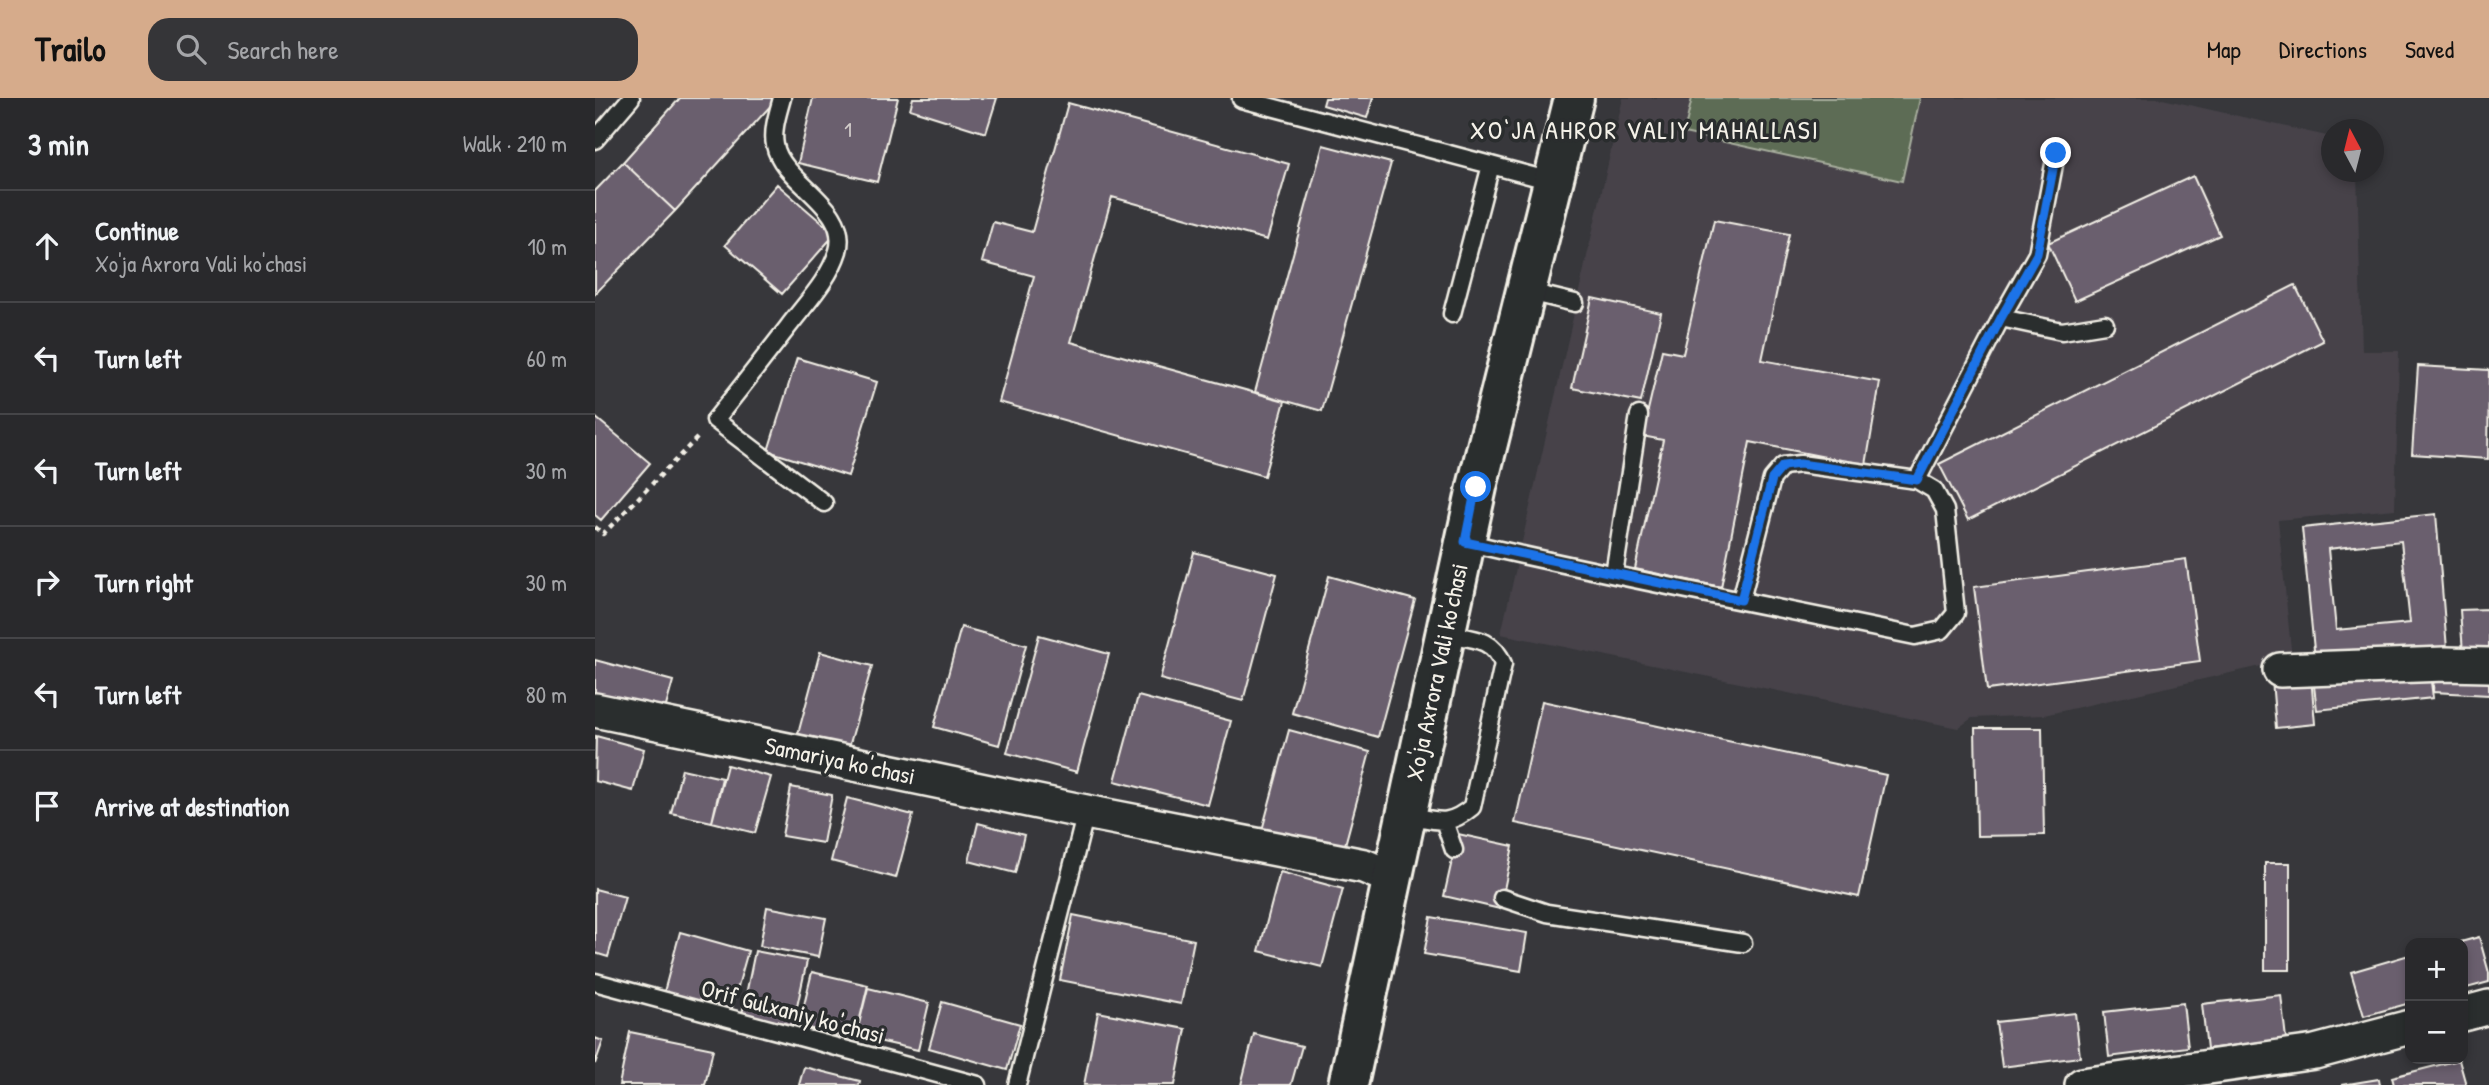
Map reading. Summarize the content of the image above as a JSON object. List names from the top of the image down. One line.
{"streets":{"main road":["Xo'ja Axrora Vali ko'chasi"],"street":["Samariya ko'chasi"],"lane":["Orif Gulxaniy ko'chasi"]},"crossings":[["Xo'ja Axrora Vali ko'chasi","Samariya ko'chasi"]],"districts":["XO‘JA AHROR VALIY MAHALLASI"],"house_numbers":["1"],"north":"top","page":{"header":"Trailo","search":"Search here","nav":["Map","Directions","Saved"],"heading":["3 min","Walk · 210 m"],"list":[["Continue","Xo'ja Axrora Vali ko'chasi","10 m"],["Turn left","60 m"],["Turn left","30 m"],["Turn right","30 m"],["Turn left","80 m"],"Arrive at destination"],"map_buttons":["+","−"]}}
